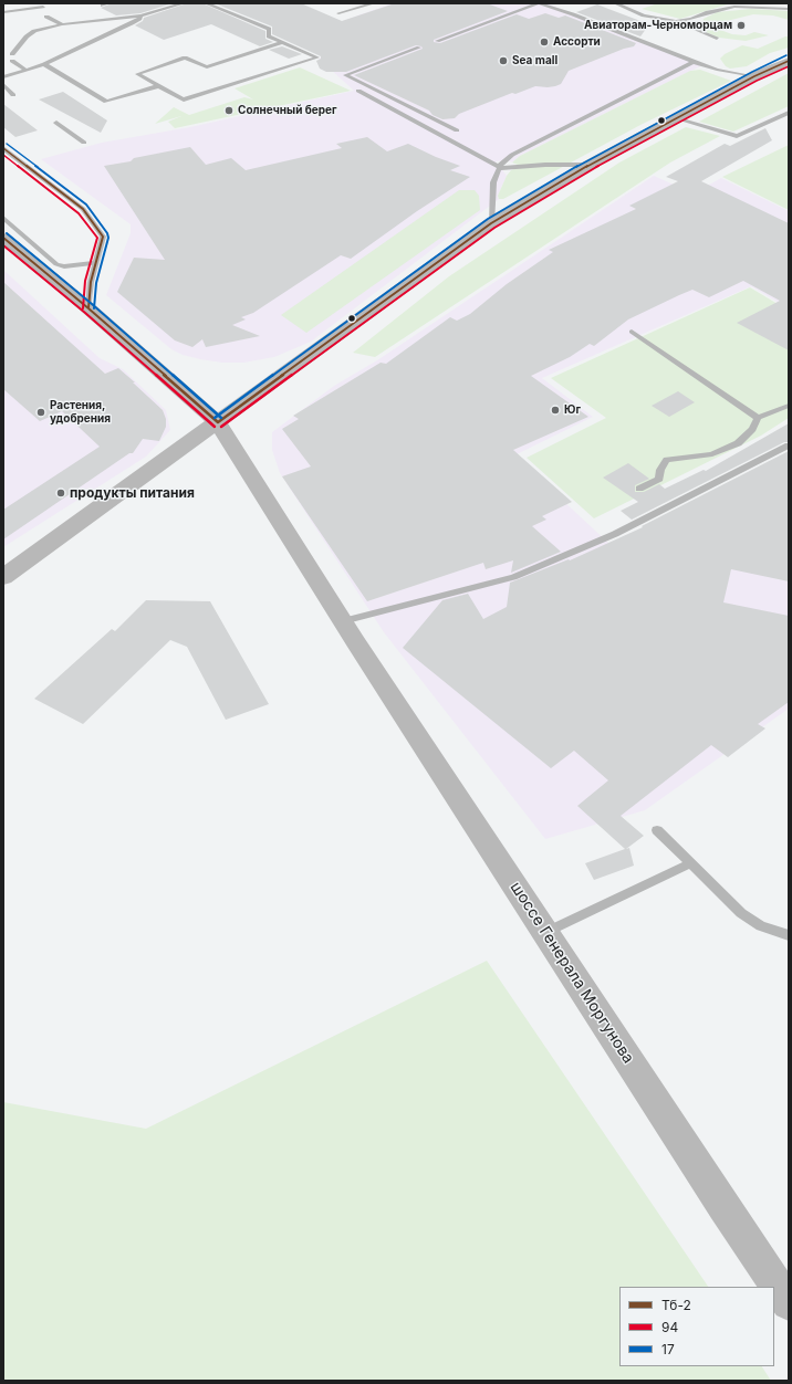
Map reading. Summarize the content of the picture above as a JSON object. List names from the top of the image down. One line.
{"streets":{"main road":["шоссе Генерала Моргунова"]},"places":["Авиаторам-Черноморцам","Ассорти","Sea mall","Солнечный берег","Юг","Растения, удобрения","продукты питания"],"lines":["transit line 17","transit line Тб-2","transit line 94"],"legend":["Тб-2","94","17"]}
